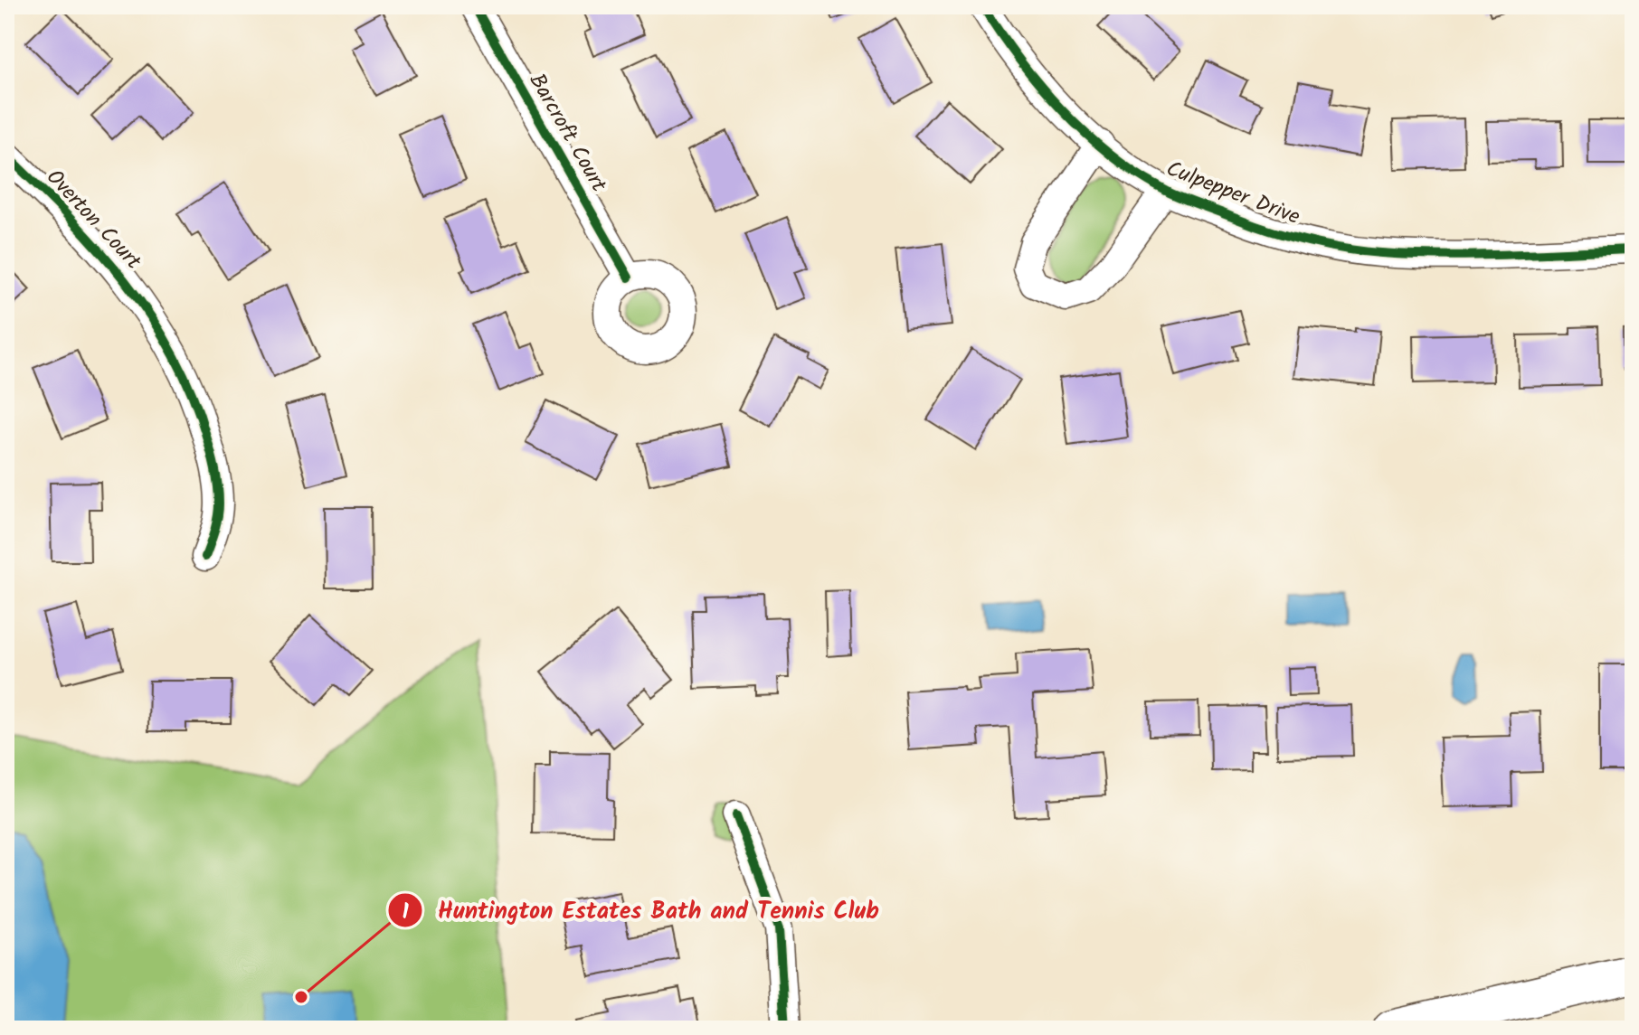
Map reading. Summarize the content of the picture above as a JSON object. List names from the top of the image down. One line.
{"streets":{"street":["Barcroft Court","Culpepper Drive","Overton Court"]},"places":["Huntington Estates Bath and Tennis Club"]}
